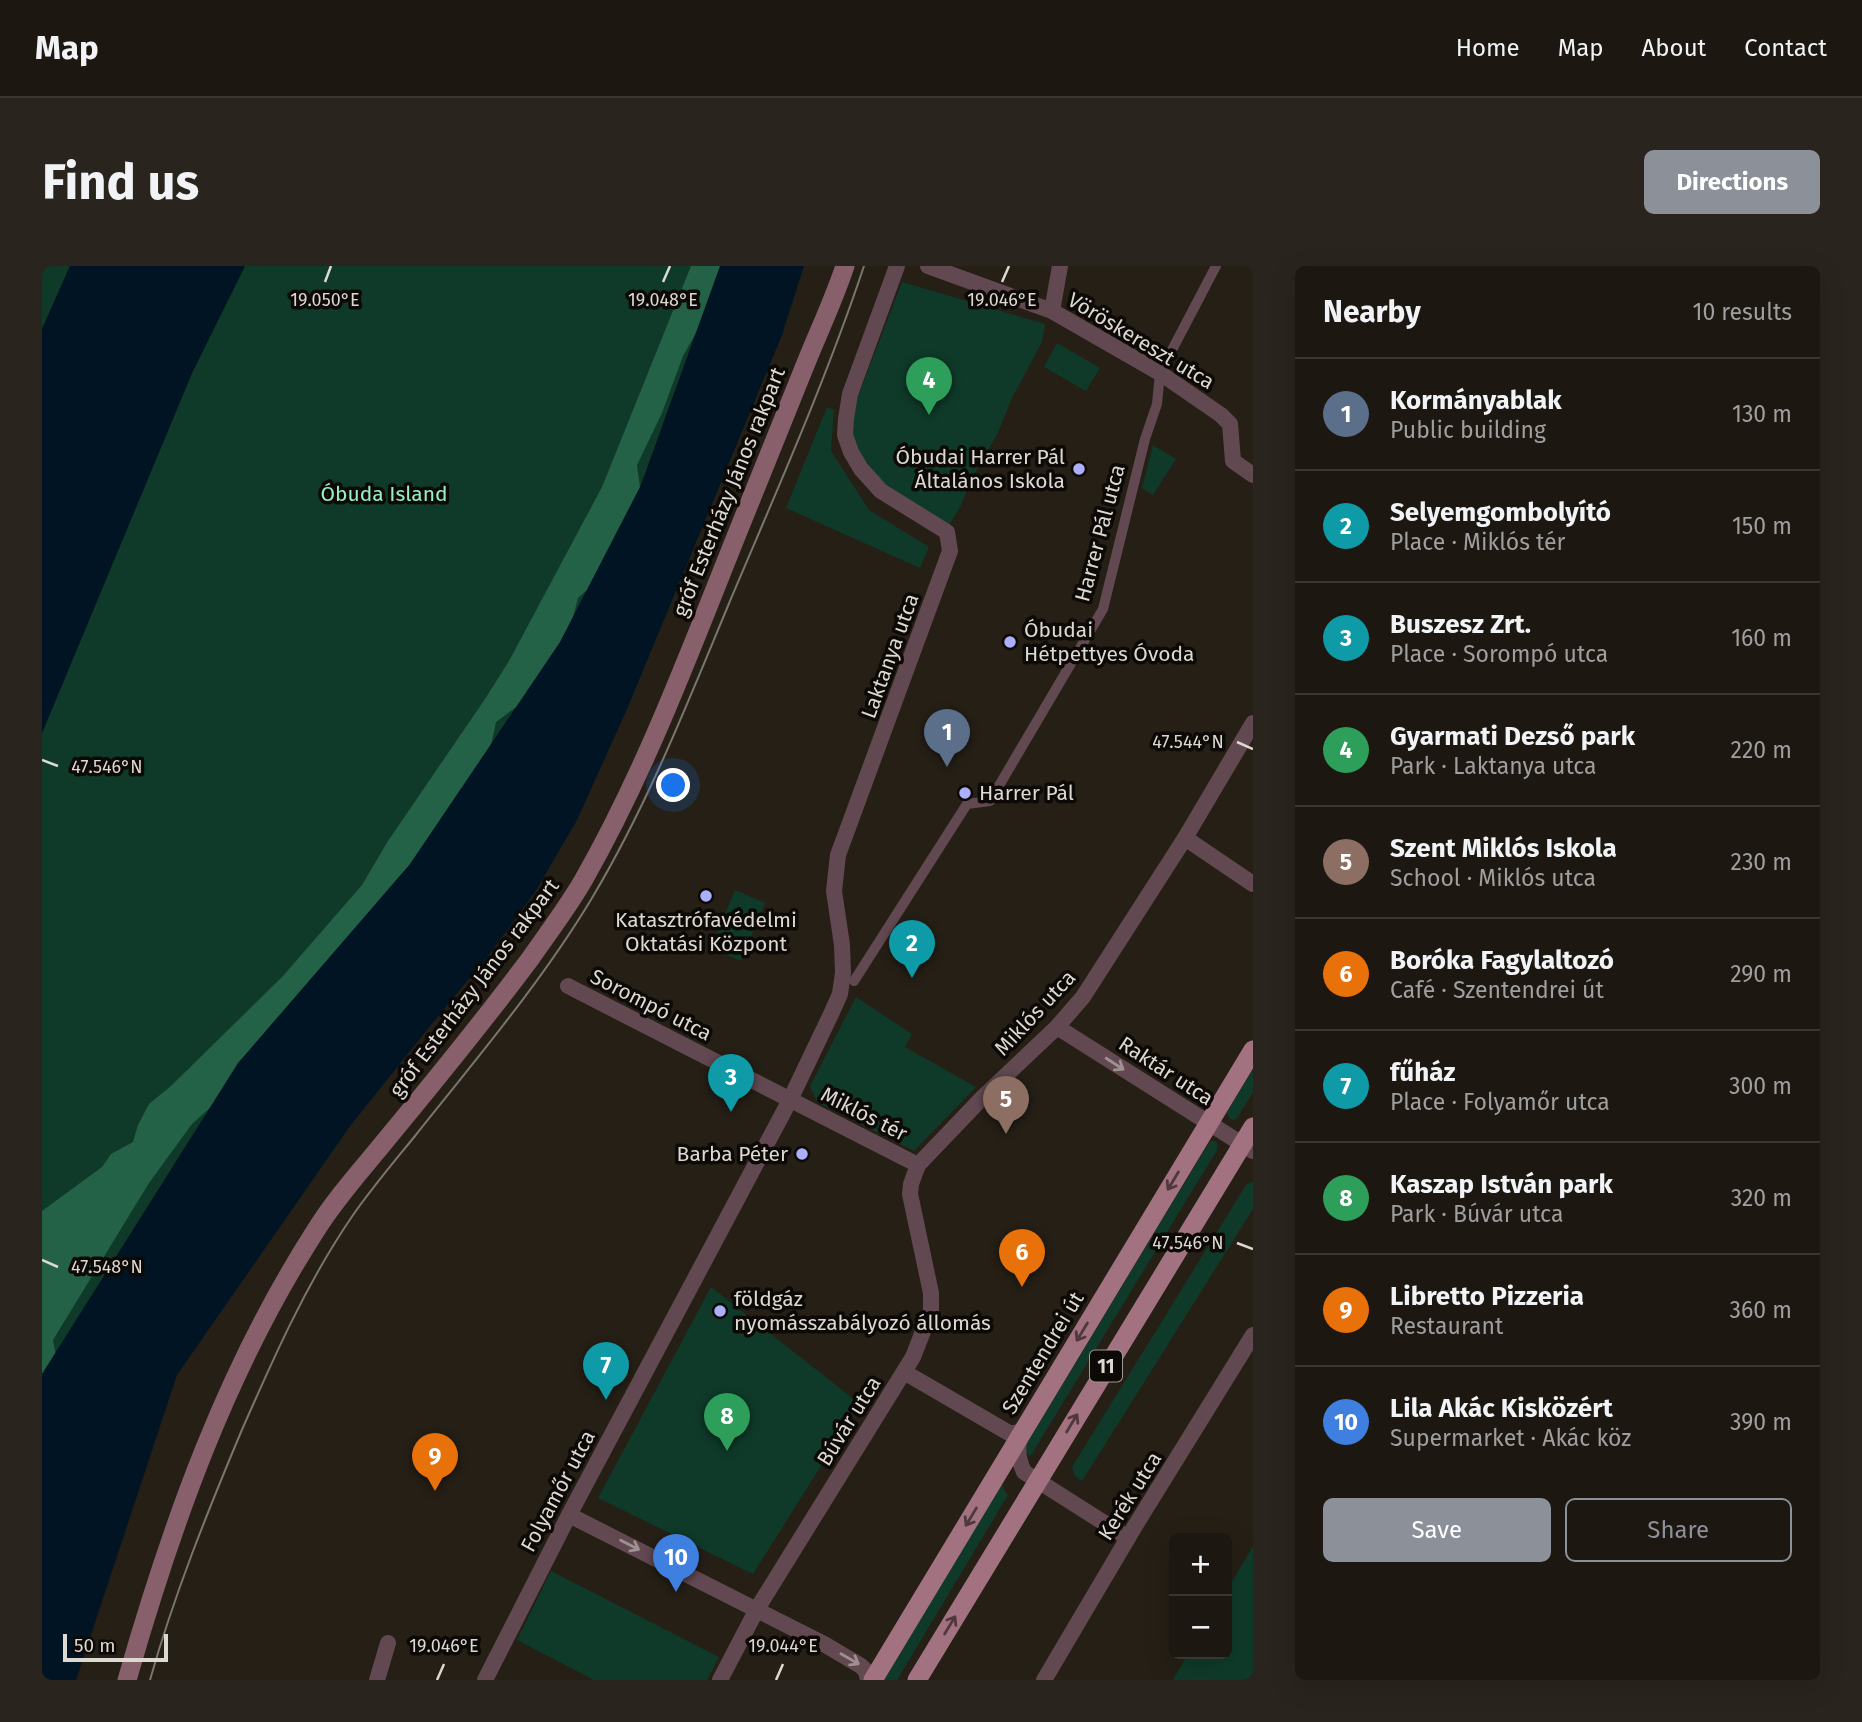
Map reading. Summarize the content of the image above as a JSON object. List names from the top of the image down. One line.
{"streets":{"main road":["gróf Esterházy János rakpart","Szentendrei út","11"],"street":["Vöröskereszt utca","Harrer Pál utca","Laktanya utca","Sorompó utca","Miklós utca","Raktár utca","Miklós tér","Búvár utca","Folyamőr utca","Kerék utca"]},"crossings":[["Vöröskereszt utca","Harrer Pál utca"],["Laktanya utca","Sorompó utca"],["Laktanya utca","Miklós tér"],["Laktanya utca","Folyamőr utca"],["Sorompó utca","Miklós tér"],["Sorompó utca","Folyamőr utca"],["Miklós utca","Raktár utca"],["Miklós utca","Miklós tér"],["Miklós utca","Búvár utca"],["Raktár utca","Szentendrei út"],["Raktár utca","11"],["Miklós tér","Búvár utca"],["Miklós tér","Folyamőr utca"]],"one_way":["Raktár utca"],"parks":["Óbuda Island"],"places":["Óbudai Harrer Pál Általános Iskola","Óbudai Hétpettyes Óvoda","Harrer Pál","Katasztrófavédelmi Oktatási Központ","Barba Péter","földgáz nyomásszabályozó állomás"],"scale_bar":"50 m","page":{"header":"Map","nav":["Home","Map","About","Contact"],"buttons":["Directions",["Save","Share"]],"title":"Find us","heading":["Nearby","10 results"],"pins":["4","1","2","3","5","6","7","8","9","10"],"list":[{"mark":"1","name":"Kormányablak","note":"Public building","value":"130 m"},{"mark":"2","name":"Selyemgombolyító","note":"Place · Miklós tér","value":"150 m"},{"mark":"3","name":"Buszesz Zrt.","note":"Place · Sorompó utca","value":"160 m"},{"mark":"4","name":"Gyarmati Dezső park","note":"Park · Laktanya utca","value":"220 m"},{"mark":"5","name":"Szent Miklós Iskola","note":"School · Miklós utca","value":"230 m"},{"mark":"6","name":"Boróka Fagylaltozó","note":"Café · Szentendrei út","value":"290 m"},{"mark":"7","name":"fűház","note":"Place · Folyamőr utca","value":"300 m"},{"mark":"8","name":"Kaszap István park","note":"Park · Búvár utca","value":"320 m"},{"mark":"9","name":"Libretto Pizzeria","note":"Restaurant","value":"360 m"},{"mark":"10","name":"Lila Akác Kisközért","note":"Supermarket · Akác köz","value":"390 m"}],"map_buttons":["+","−"],"scale":"50 m"},"coordinates":["19.048°E","19.046°E","19.050°E","47.544°N","47.546°N","47.548°N","19.044°E"]}
